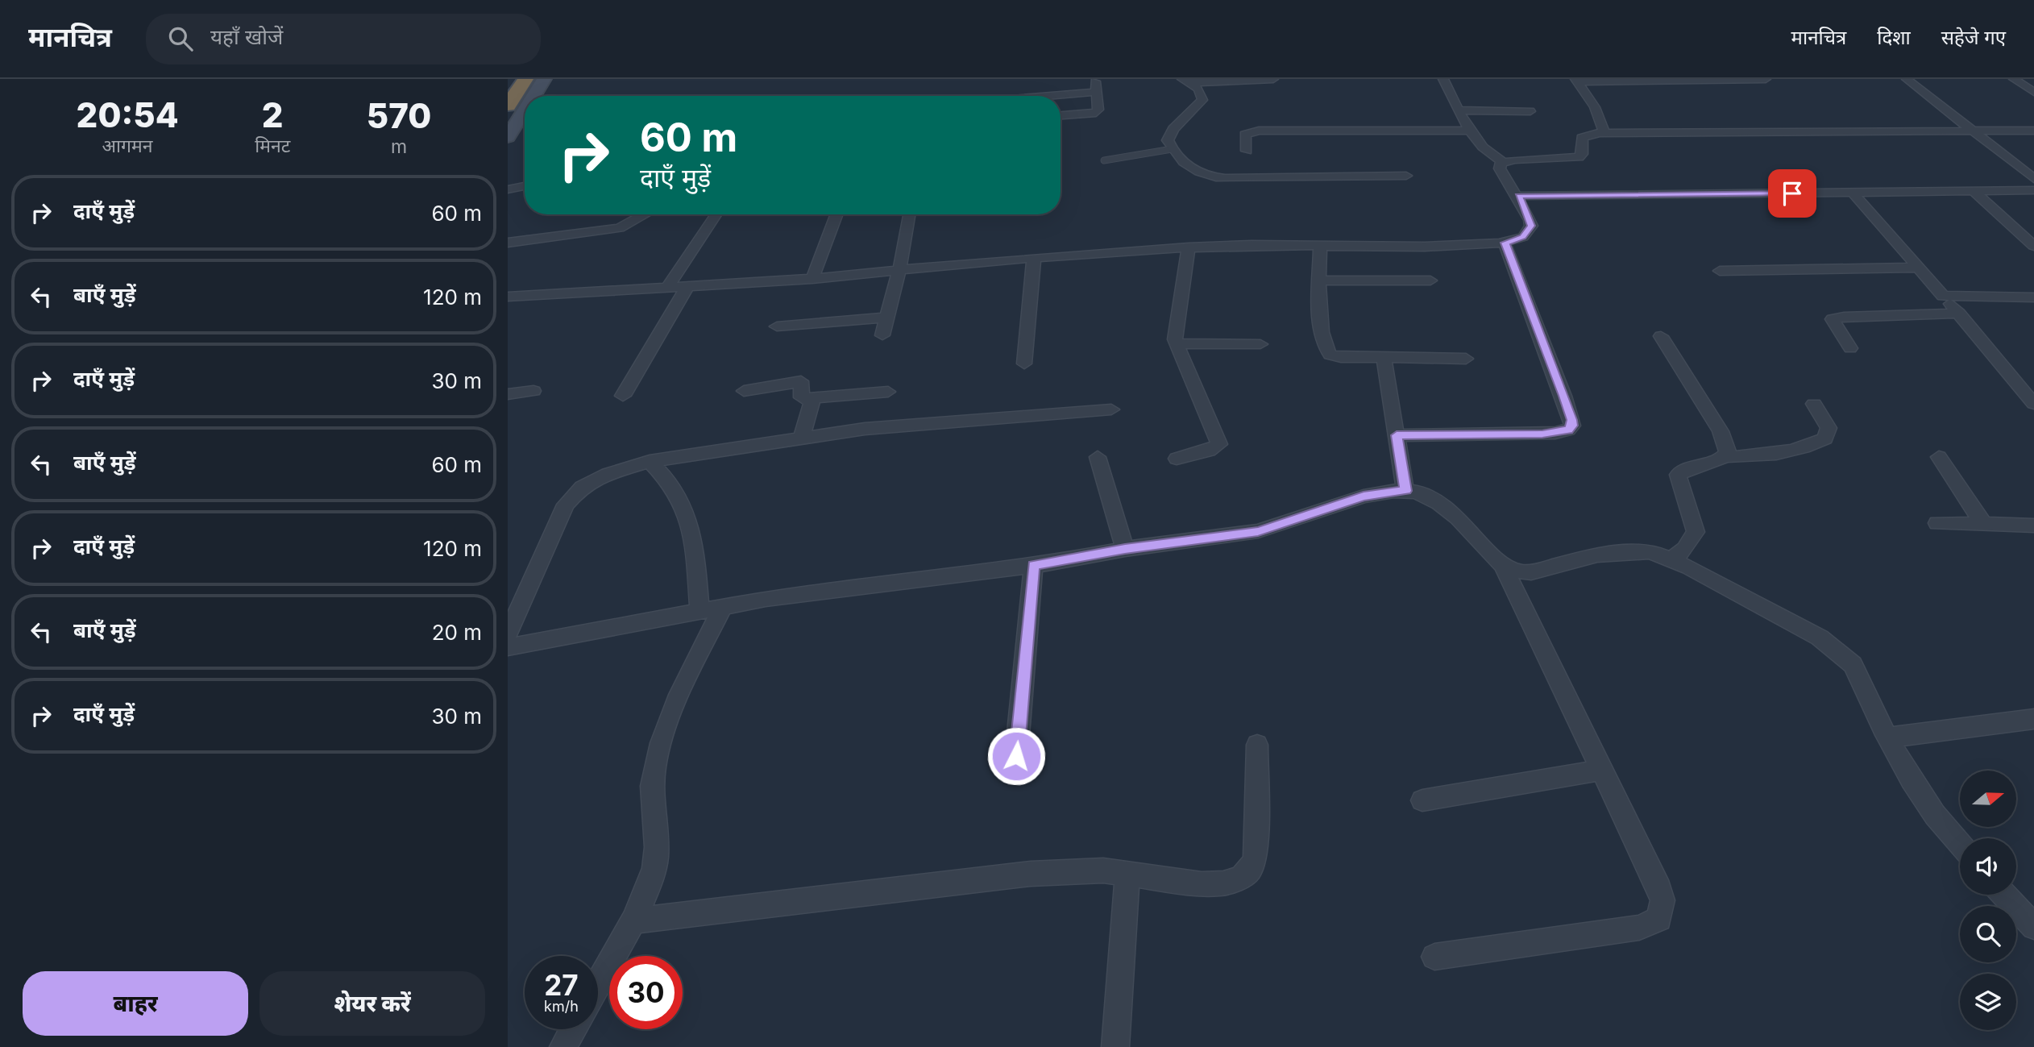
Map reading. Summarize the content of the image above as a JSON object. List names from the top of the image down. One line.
{"north":"right","page":{"header":"मानचित्र","search":"यहाँ खोजें","nav":["मानचित्र","दिशा","सहेजे गए"],"eta":["20:54","आगमन","2","मिनट","570","m"],"turn":["60 m","दाएँ मुड़ें"],"list":[{"name":"दाएँ मुड़ें","value":"60 m"},{"name":"बाएँ मुड़ें","value":"120 m"},{"name":"दाएँ मुड़ें","value":"30 m"},{"name":"बाएँ मुड़ें","value":"60 m"},{"name":"दाएँ मुड़ें","value":"120 m"},{"name":"बाएँ मुड़ें","value":"20 m"},{"name":"दाएँ मुड़ें","value":"30 m"}],"speed":"27 km/h","limit":"30","buttons":["बाहर","शेयर करें"]}}
